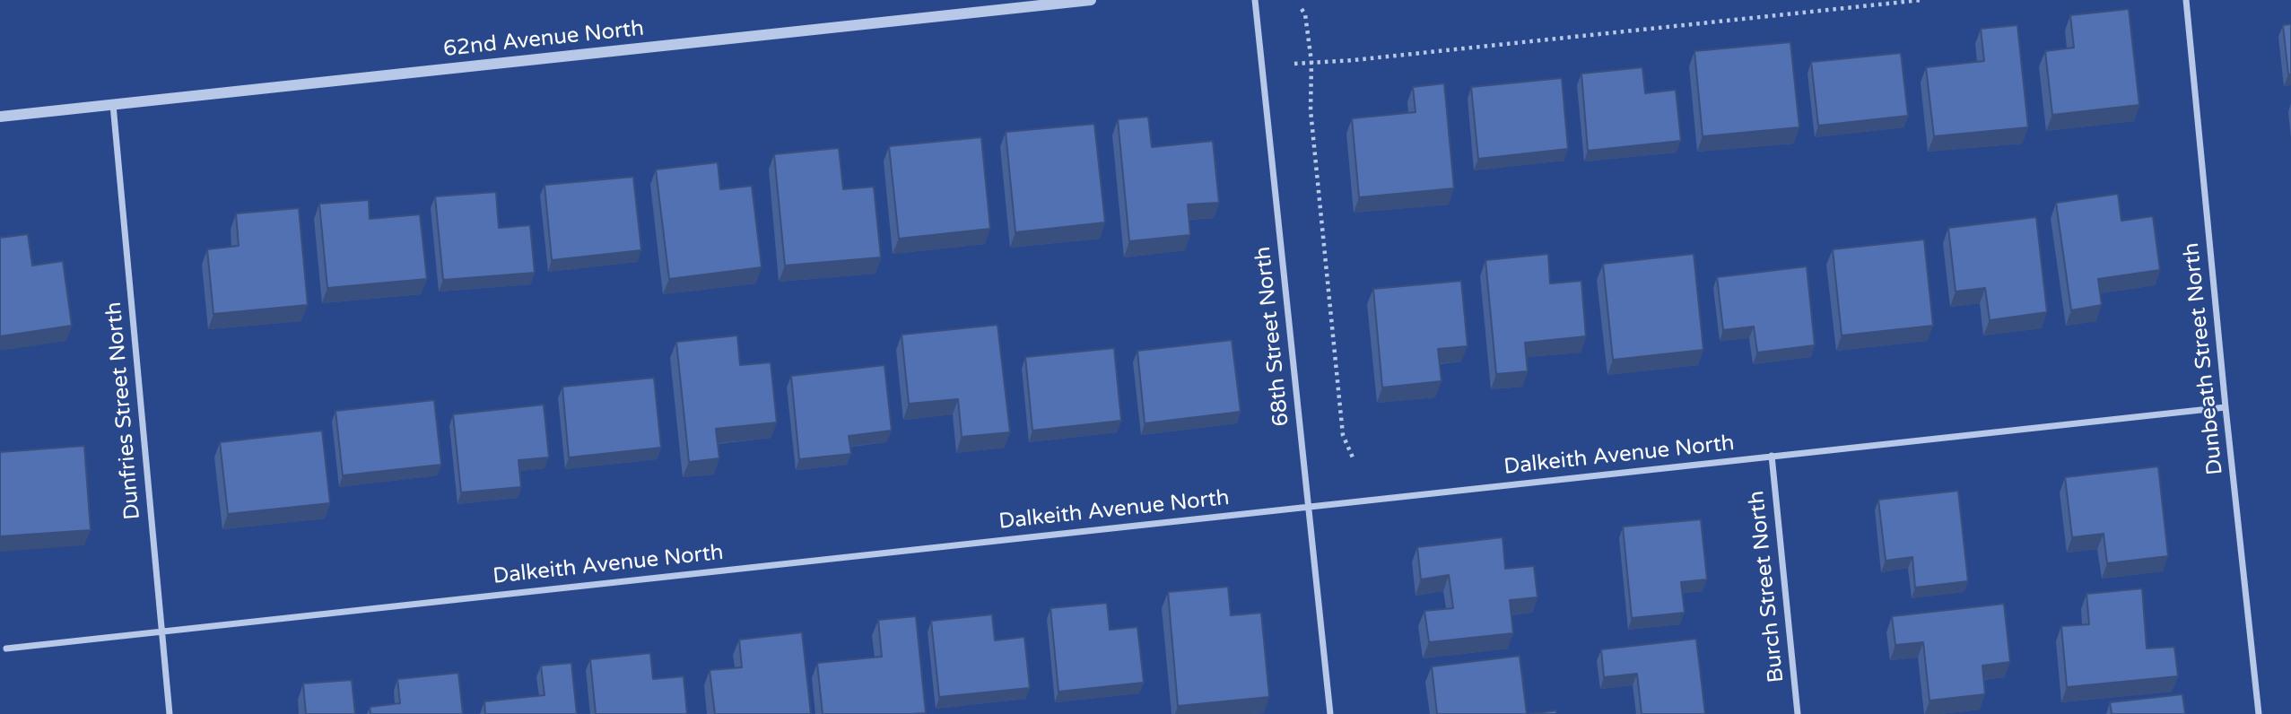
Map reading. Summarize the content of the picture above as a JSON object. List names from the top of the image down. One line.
{"streets":{"street":["62nd Avenue North","68th Street North","Dunbeath Street North","Dunfries Street North","Dalkeith Avenue North","Burch Street North"]},"crossings":[["62nd Avenue North","Dunfries Street North"],["68th Street North","Dalkeith Avenue North"],["Dunbeath Street North","Dalkeith Avenue North"],["Dunfries Street North","Dalkeith Avenue North"],["Dalkeith Avenue North","Burch Street North"]]}
